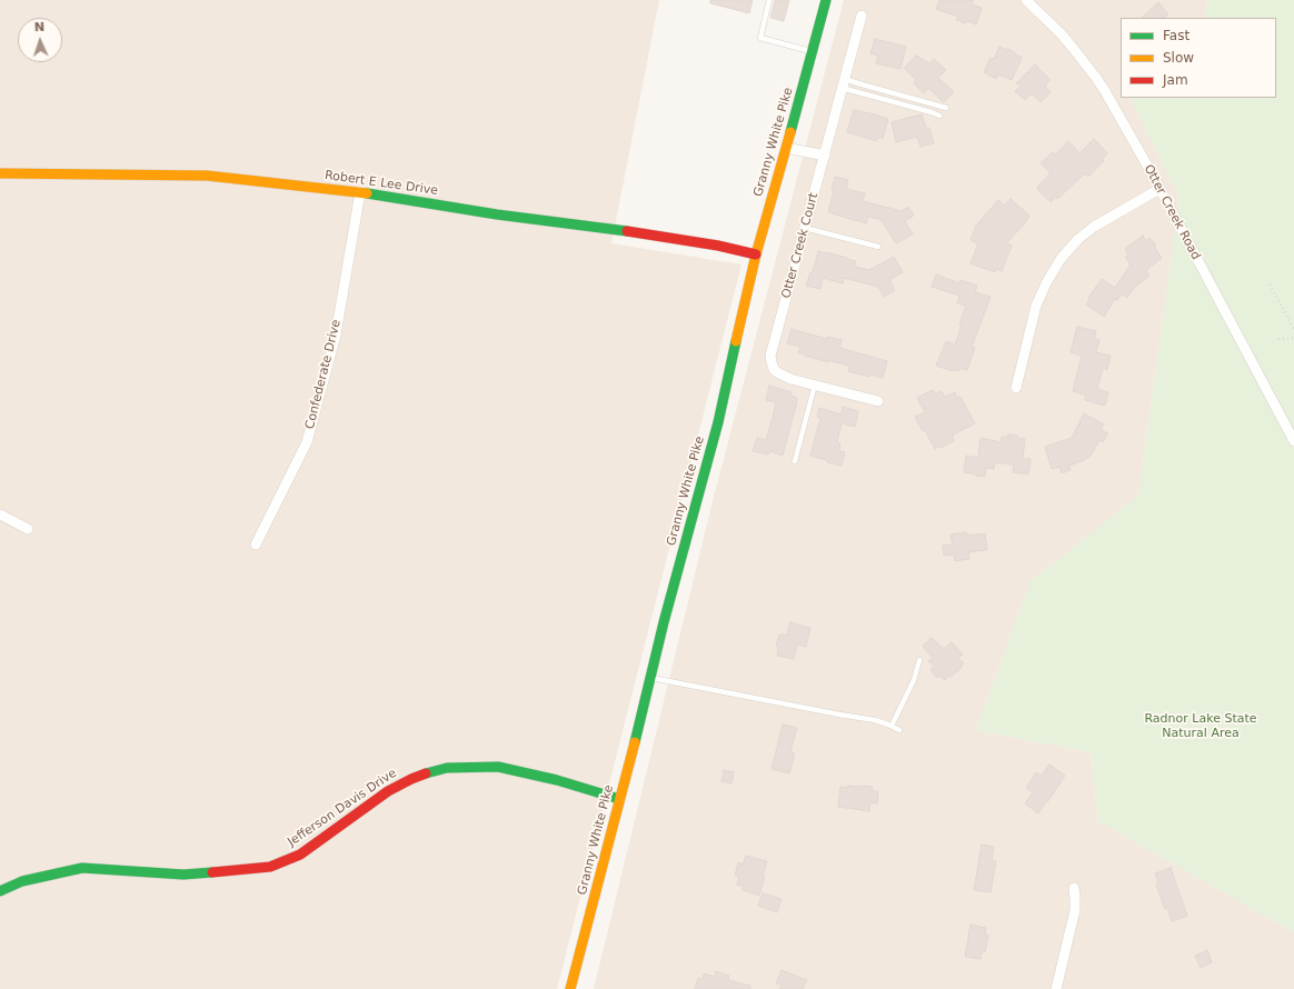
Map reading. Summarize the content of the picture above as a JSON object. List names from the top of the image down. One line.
{"streets":{"street":["Granny White Pike","Robert E Lee Drive","Otter Creek Road","Otter Creek Court","Confederate Drive","Jefferson Davis Drive"]},"crossings":[["Granny White Pike","Robert E Lee Drive"],["Granny White Pike","Jefferson Davis Drive"],["Robert E Lee Drive","Confederate Drive"]],"parks":["Radnor Lake State Natural Area"],"legend":["Fast","Slow","Jam"],"north":"top"}
